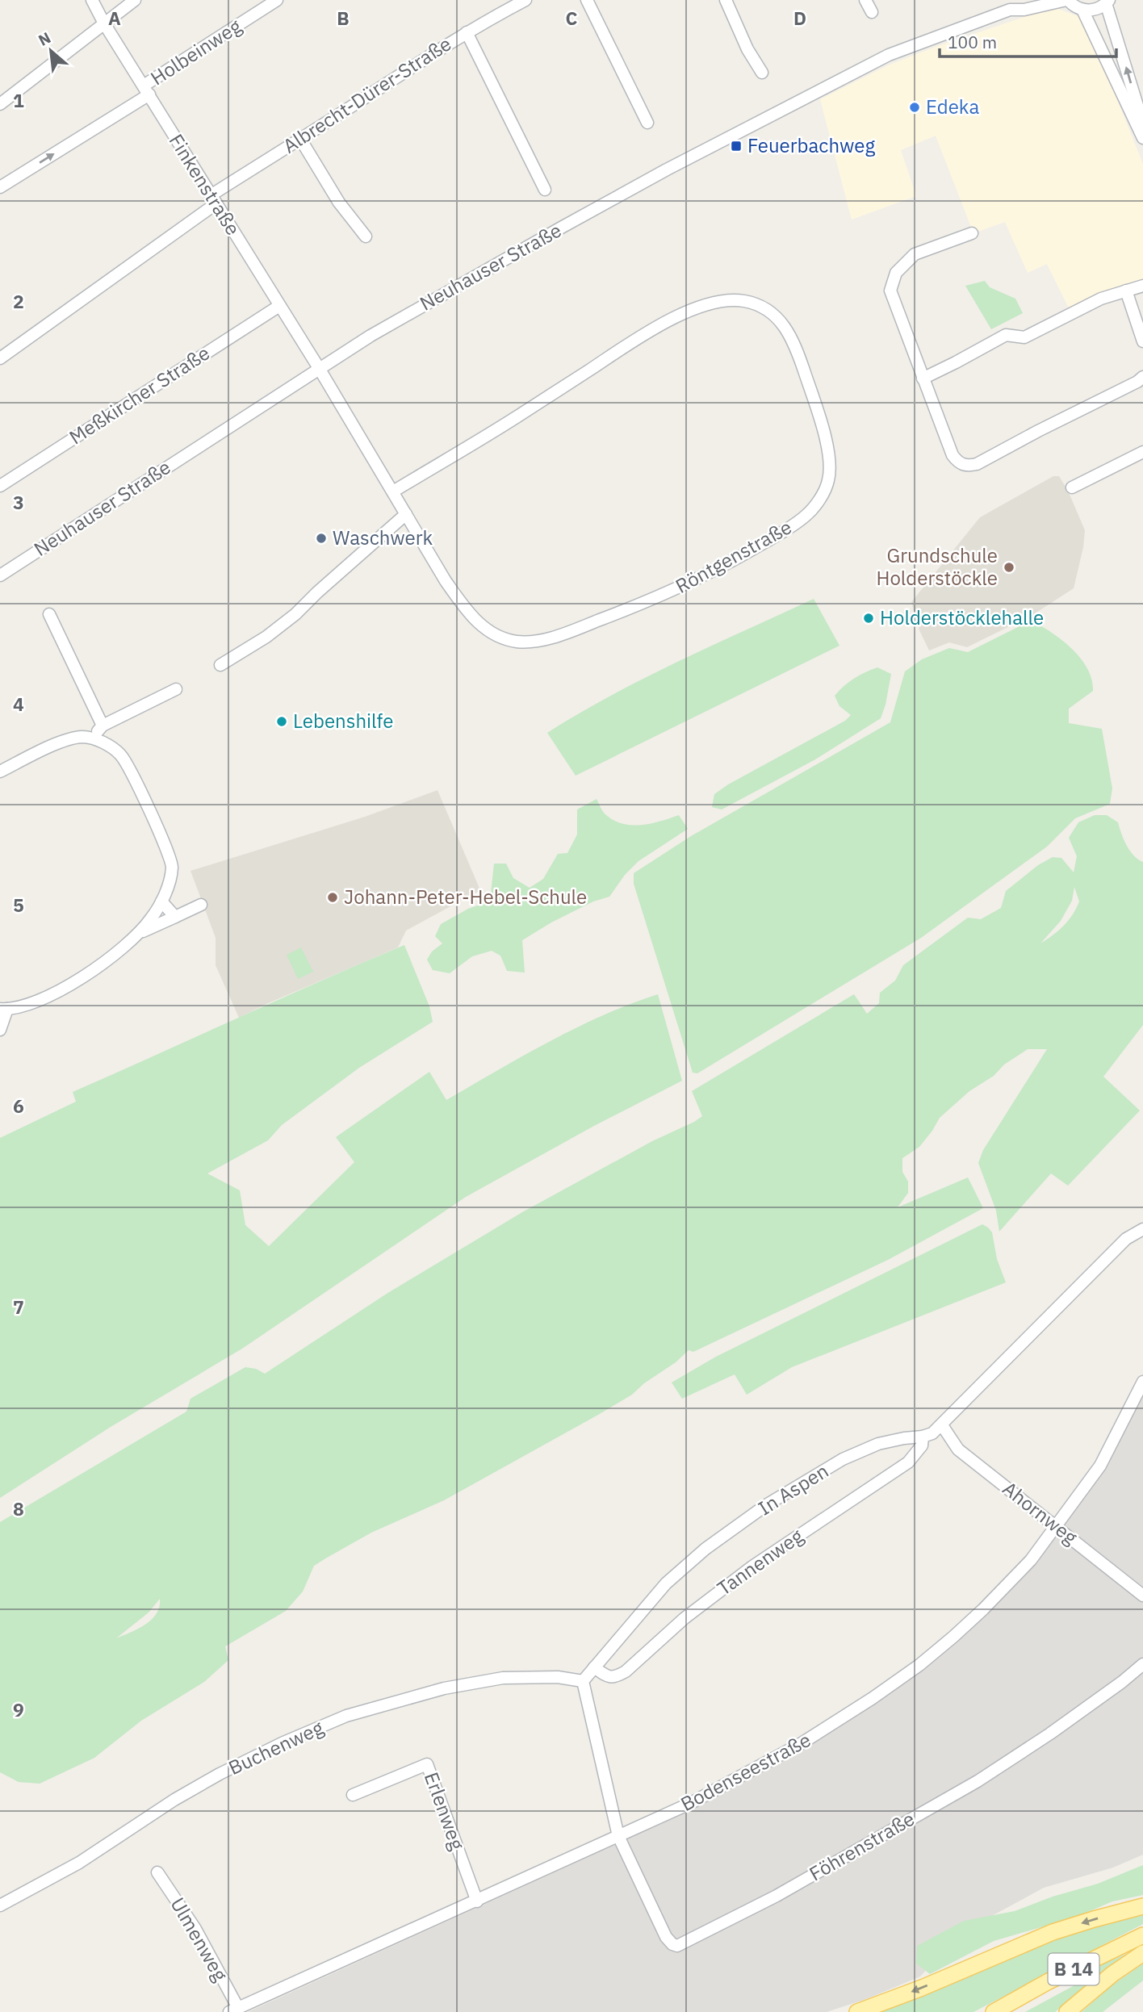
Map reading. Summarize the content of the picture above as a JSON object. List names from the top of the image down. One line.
{"streets":{"main road":["B 14"],"street":["Holbeinweg","Albrecht-Dürer-Straße","Finkenstraße","Neuhauser Straße","Meßkircher Straße","Röntgenstraße","In Aspen","Ahornweg","Tannenweg","Buchenweg","Bodenseestraße","Erlenweg","Föhrenstraße","Ulmenweg"]},"crossings":[["Holbeinweg","Finkenstraße"],["Albrecht-Dürer-Straße","Finkenstraße"],["Finkenstraße","Neuhauser Straße"],["Finkenstraße","Meßkircher Straße"],["Finkenstraße","Röntgenstraße"],["Neuhauser Straße","Röntgenstraße"],["In Aspen","Ahornweg"],["In Aspen","Tannenweg"],["In Aspen","Buchenweg"],["Ahornweg","Bodenseestraße"],["Bodenseestraße","Erlenweg"],["Bodenseestraße","Föhrenstraße"],["Bodenseestraße","Ulmenweg"]],"places":{"other":["Edeka","Waschwerk","Grundschule Holderstöckle","Holderstöcklehalle","Lebenshilfe","Johann-Peter-Hebel-Schule"],"transit":["Feuerbachweg"]},"scale_bar":"100 m","north":"top left","grid":{"columns":["A","B","C","D"],"rows":["1","2","3","4","5","6","7","8","9"]}}
